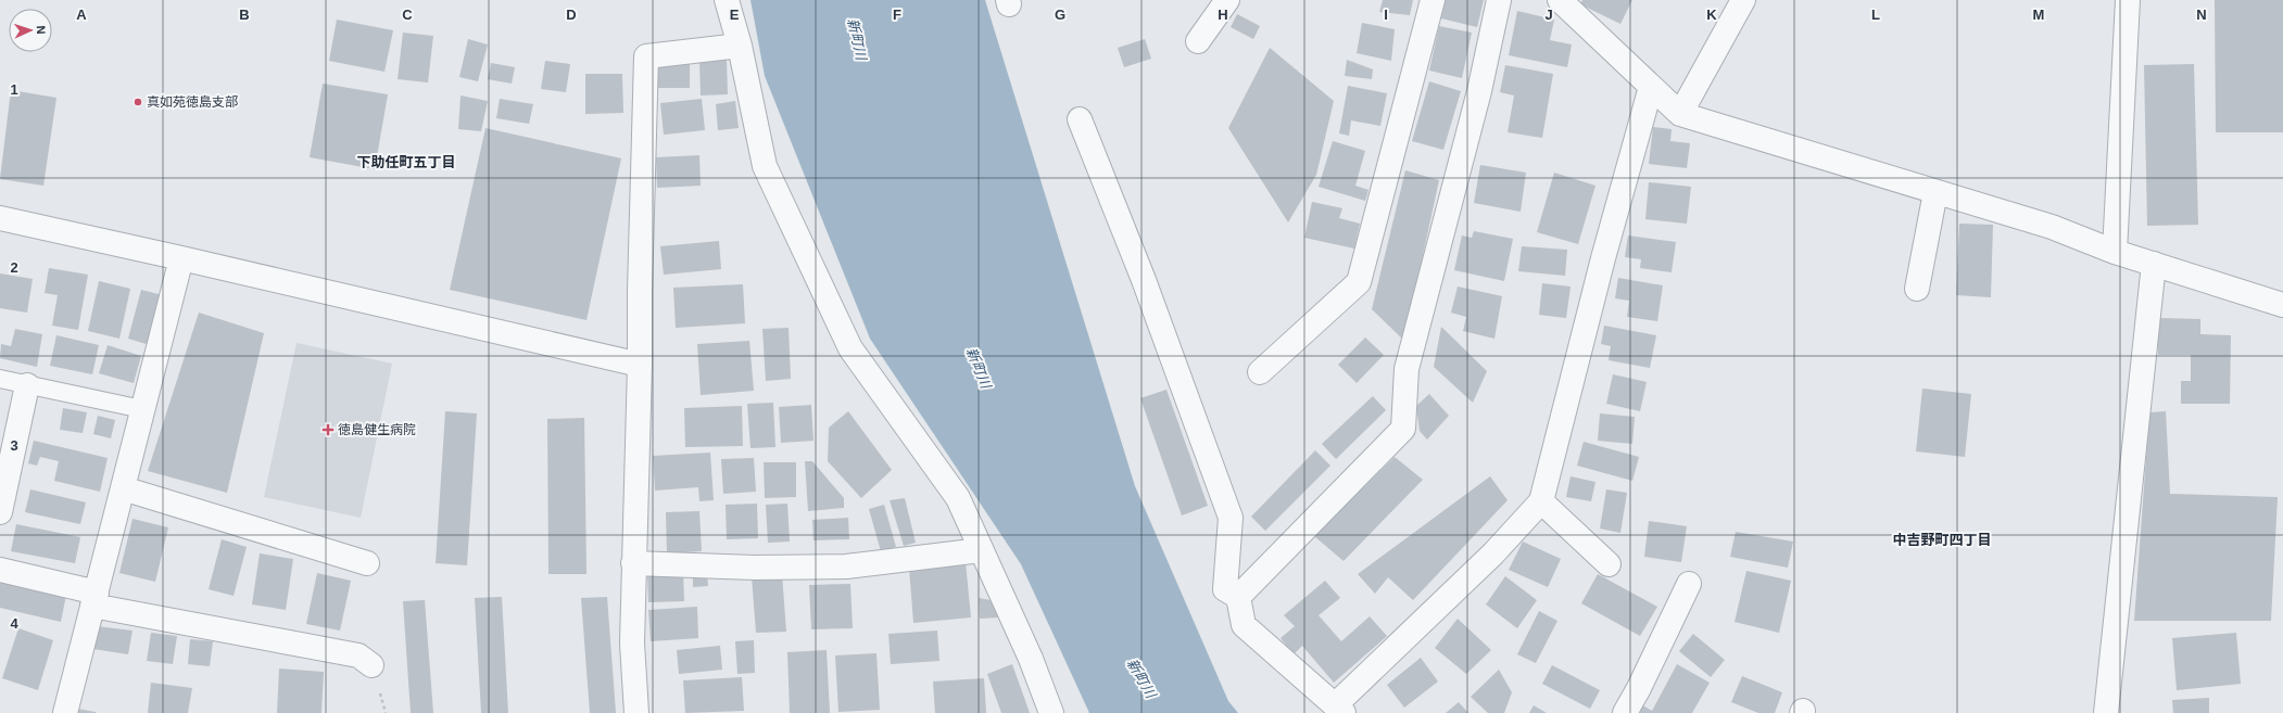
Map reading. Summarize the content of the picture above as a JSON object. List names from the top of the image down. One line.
{"districts":["下助任町五丁目","中吉野町四丁目"],"water":["新町川"],"places":{"other":["真如苑徳島支部"],"health":["徳島健生病院"]},"north":"right","grid":{"columns":["A","B","C","D","E","F","G","H","I","J","K","L","M","N"],"rows":["1","2","3","4"]}}
